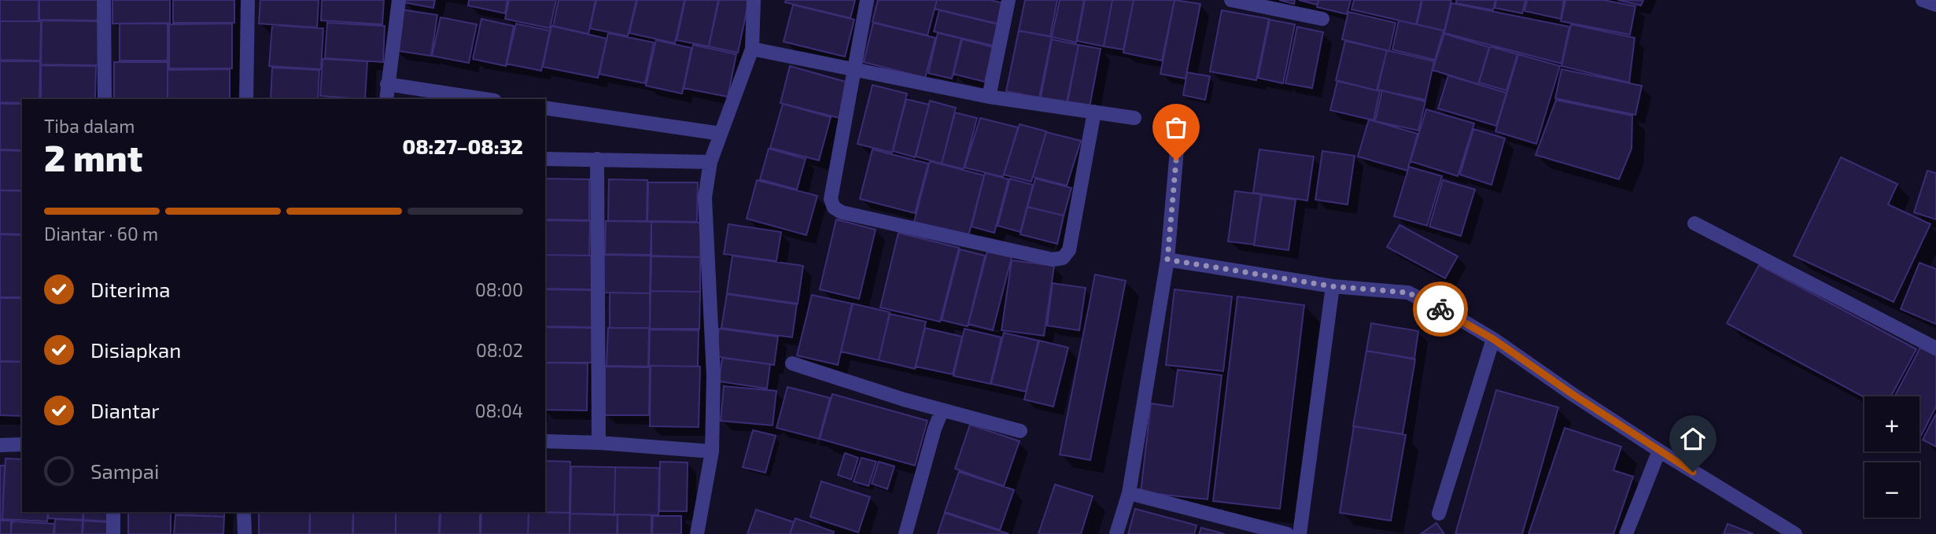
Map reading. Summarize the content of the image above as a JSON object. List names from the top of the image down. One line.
{"page":{"heading":["2 mnt","Tiba dalam","08:27–08:32"],"bar":"Diantar · 60 m","list":[["Diterima","08:00"],["Disiapkan","08:02"],["Diantar","08:04"],"Sampai"],"map_buttons":["+","−"]}}
